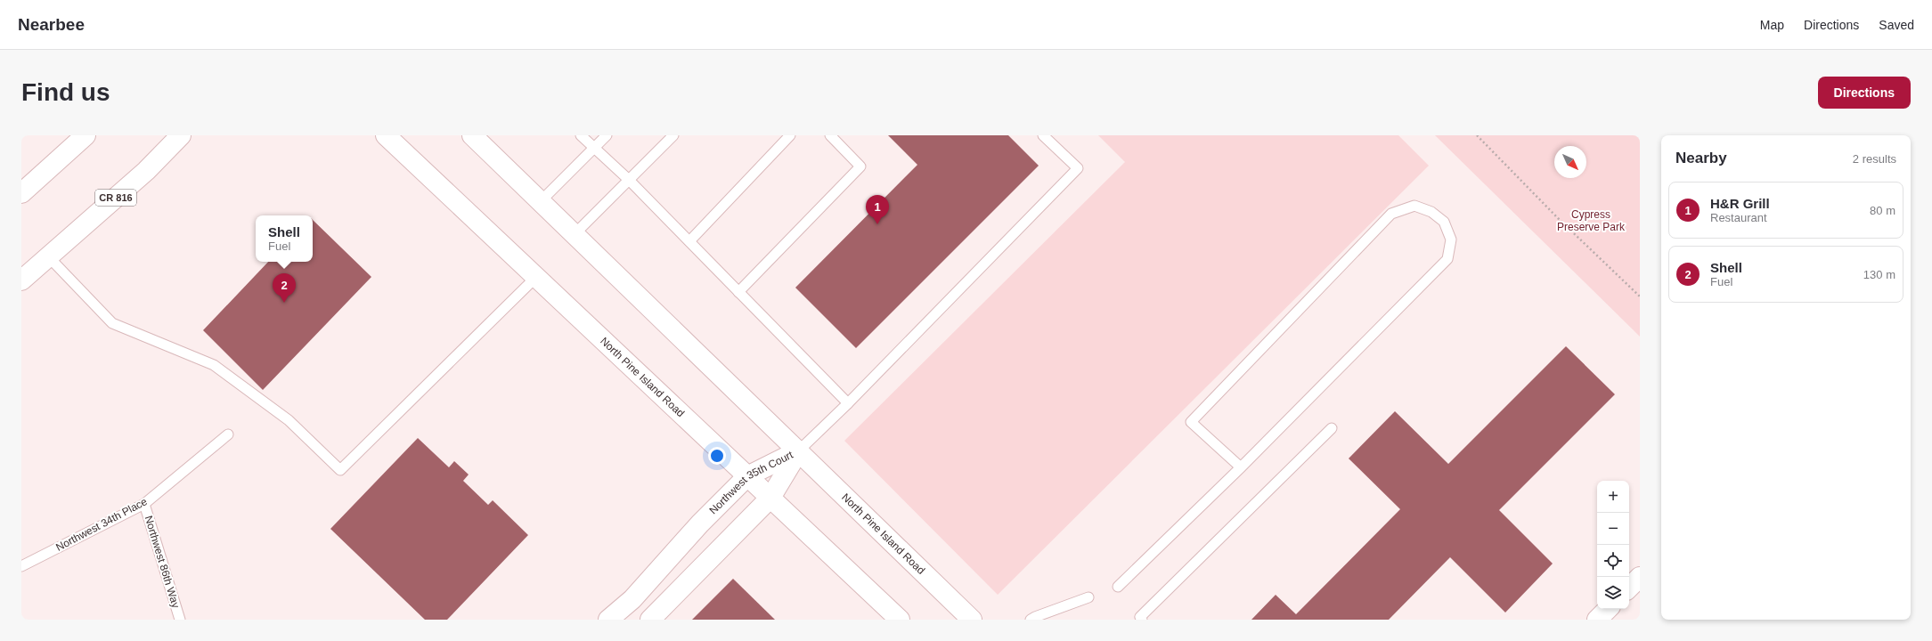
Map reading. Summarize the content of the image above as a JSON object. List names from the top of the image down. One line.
{"streets":{"main road":["CR 816","North Pine Island Road","Northwest 35th Court"],"lane":["Northwest 34th Place","Northwest 86th Way"]},"crossings":[["North Pine Island Road","Northwest 35th Court"],["Northwest 34th Place","Northwest 86th Way"]],"parks":["Cypress Preserve Park"],"north":"bottom right","page":{"header":"Nearbee","nav":["Map","Directions","Saved"],"buttons":"Directions","title":"Find us","heading":["Nearby","2 results"],"list":[{"mark":"1","name":"H&R Grill","note":"Restaurant","value":"80 m"},{"mark":"2","name":"Shell","note":"Fuel","value":"130 m"}],"pins":["1","2"],"popup":["Shell","Fuel"],"map_buttons":["+","−"]}}
